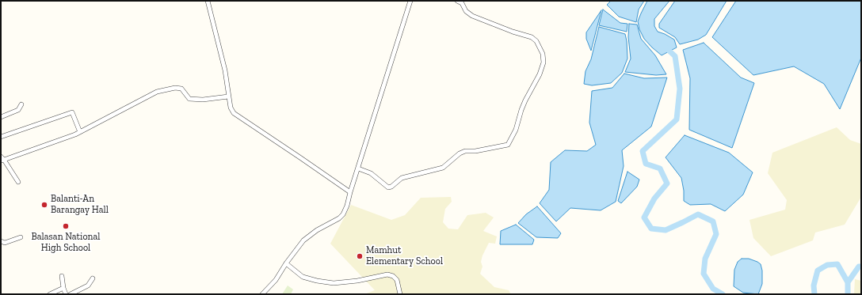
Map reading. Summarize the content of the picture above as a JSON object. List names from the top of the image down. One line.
{"places":["Balanti-An Barangay Hall","Balasan National High School","Mamhut Elementary School"]}
